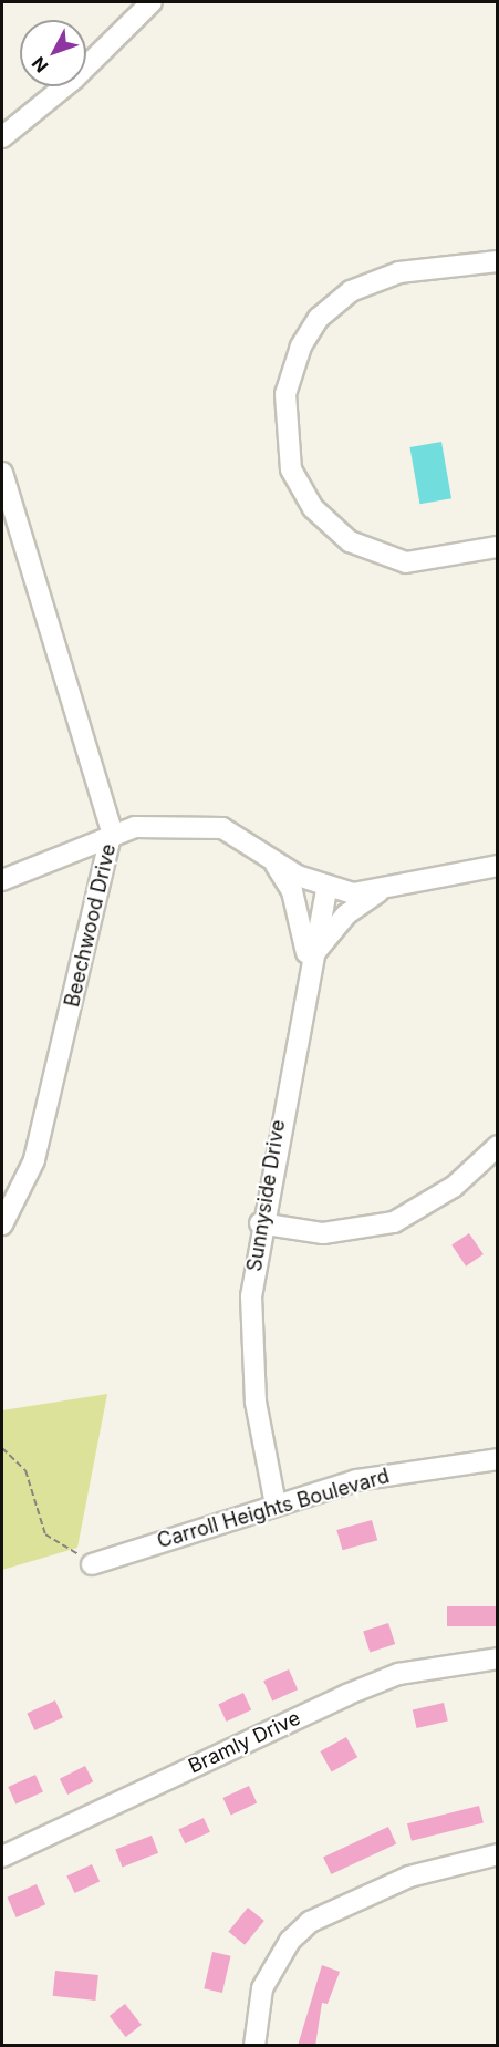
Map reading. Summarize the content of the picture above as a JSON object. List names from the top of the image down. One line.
{"streets":{"street":["Beechwood Drive","Sunnyside Drive","Carroll Heights Boulevard","Bramly Drive"]},"crossings":[["Sunnyside Drive","Carroll Heights Boulevard"]],"north":"bottom left"}
